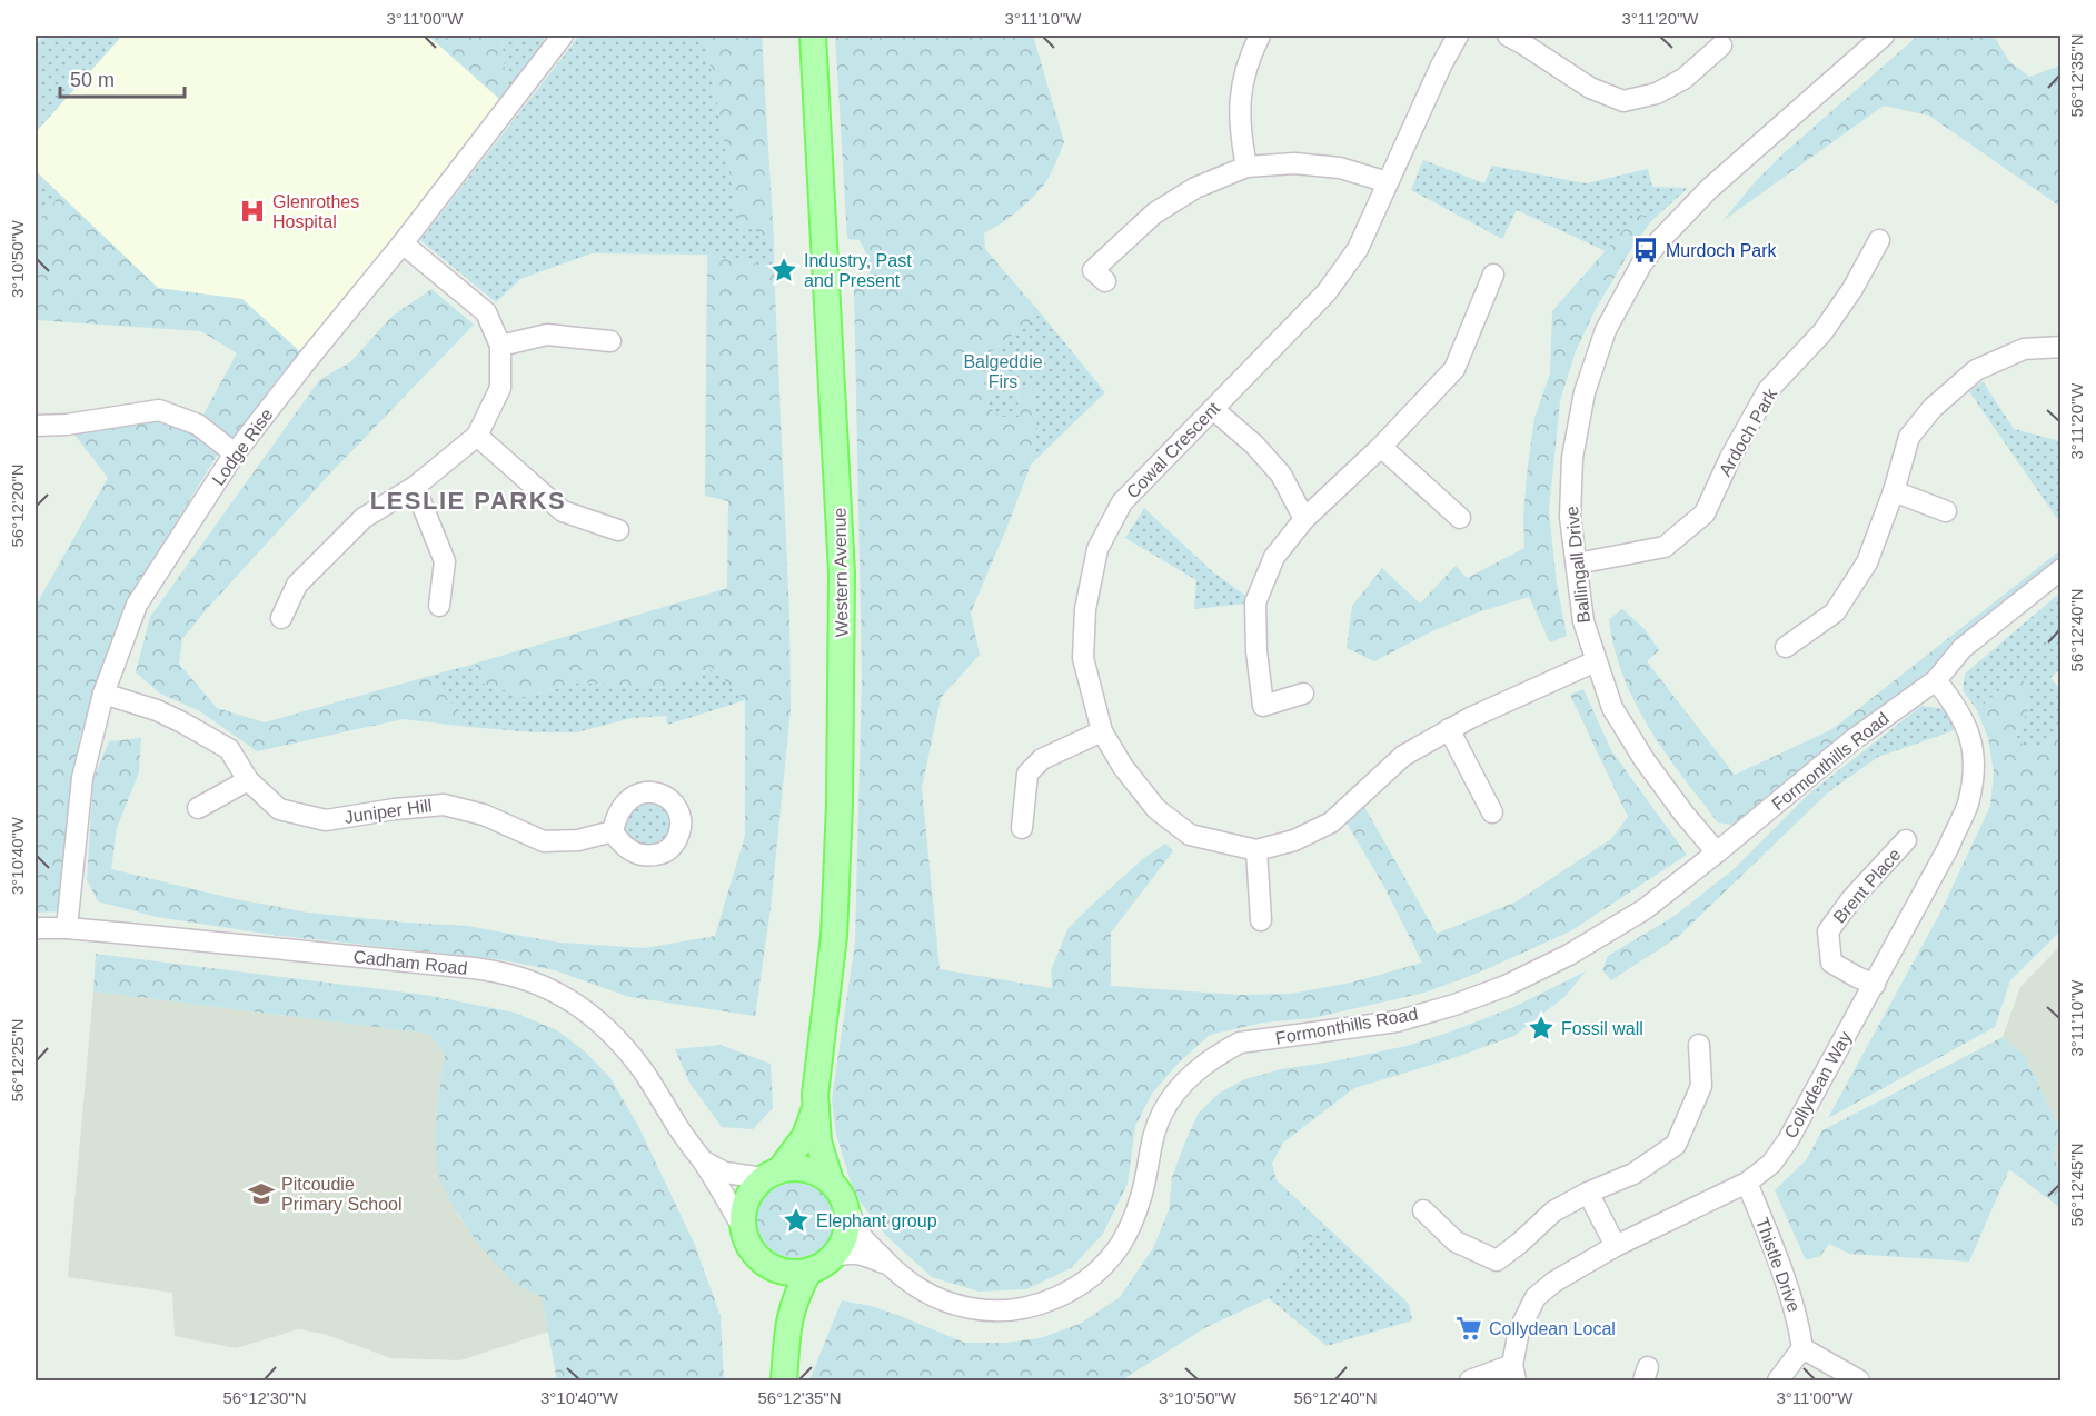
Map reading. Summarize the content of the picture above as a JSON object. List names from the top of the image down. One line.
{"streets":{"main road":["Western Avenue"],"street":["Ardoch Park","Lodge Rise","Cowal Crescent","Ballingall Drive","Formonthills Road","Juniper Hill","Brent Place","Cadham Road","Collydean Way","Thistle Drive"]},"crossings":[["Ardoch Park","Ballingall Drive"],["Lodge Rise","Juniper Hill"],["Lodge Rise","Cadham Road"],["Cowal Crescent","Ballingall Drive"],["Ballingall Drive","Formonthills Road"],["Formonthills Road","Cadham Road"],["Formonthills Road","Collydean Way"],["Brent Place","Collydean Way"],["Collydean Way","Thistle Drive"]],"districts":["LESLIE PARKS"],"parks":["Balgeddie Firs"],"places":{"hospital":["Glenrothes Hospital"],"bus stop":["Murdoch Park"],"place":["Industry, Past and Present","Fossil wall","Elephant group"],"school or university":["Pitcoudie Primary School"],"supermarket":["Collydean Local"]},"scale_bar":"50 m","coordinates":["3°11'00\"W","3°11'10\"W","3°11'20\"W","56°12'35\"N","3°10'50\"W","56°12'20\"N","56°12'40\"N","3°10'40\"W","56°12'25\"N","56°12'45\"N","56°12'30\"N"]}
